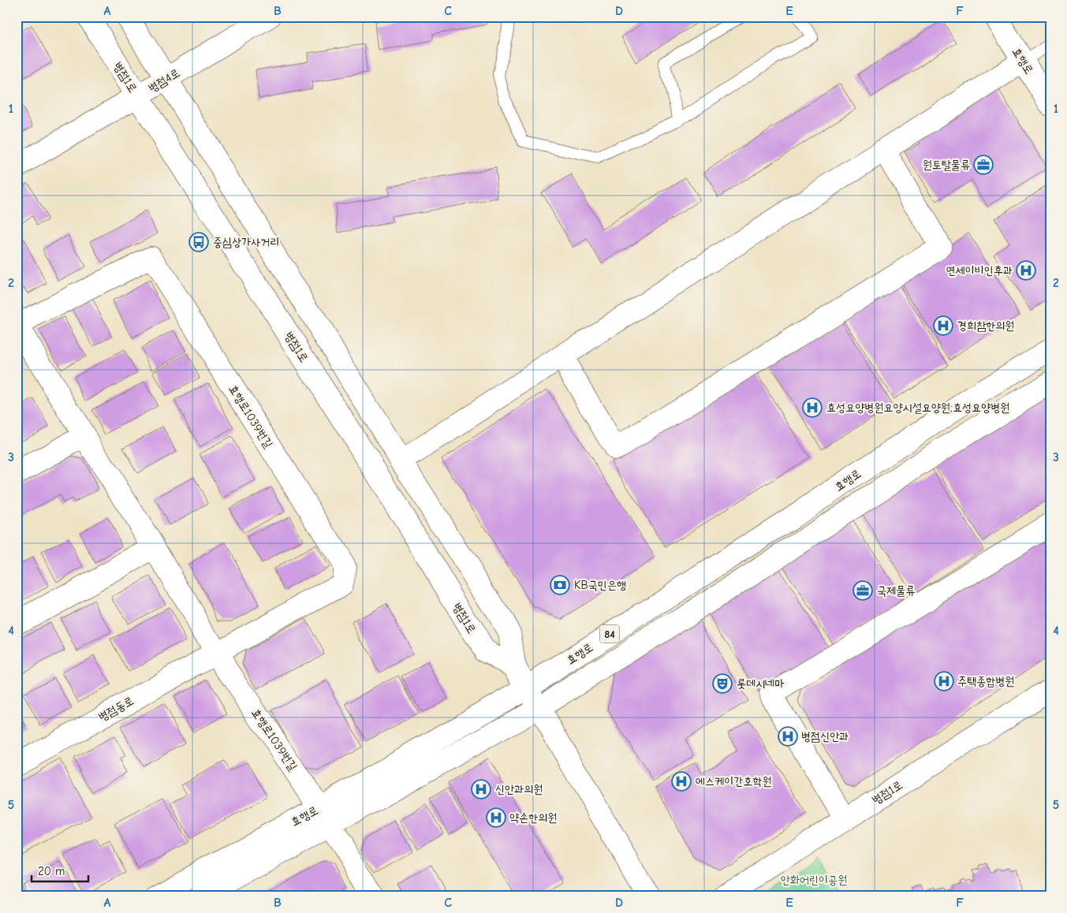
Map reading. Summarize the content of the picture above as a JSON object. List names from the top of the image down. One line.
{"streets":{"street":["효행로","병점1로","병점4로","효행로1039번길","84","병점동로"]},"crossings":[["효행로","효행로1039번길"],["병점1로","병점4로"],["효행로1039번길","병점동로"]],"parks":["안화어린이공원"],"places":{"office":["원토탈물류","국제물류"],"bus stop":["중심상가사거리"],"hospital":["연세이비인후과","경희참한의원","효성요양병원요양시설요양원;효성요양병원","주택종합병원","병점신안과","에스케이간호학원","신안과의원","약손한의원"],"bank":["KB국민은행"],"theatre":["롯데시네마"]},"scale_bar":"20 m","grid":{"columns":["A","B","C","D","E","F"],"rows":["1","2","3","4","5"]}}
